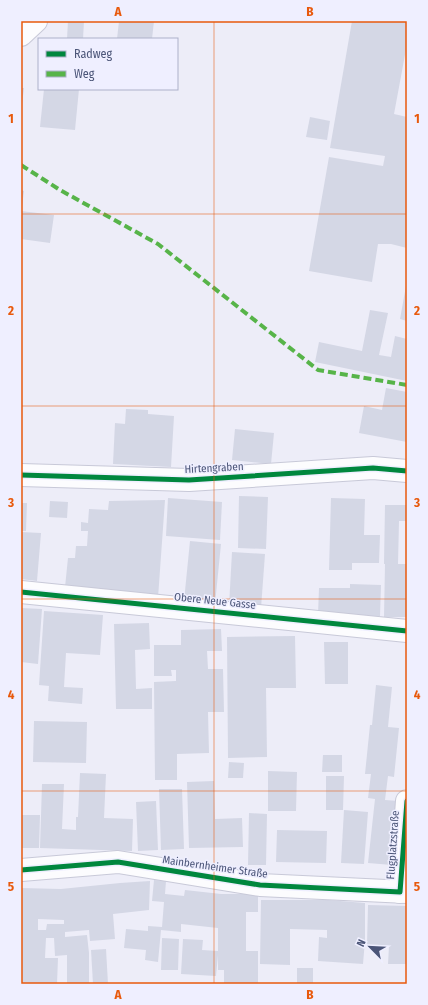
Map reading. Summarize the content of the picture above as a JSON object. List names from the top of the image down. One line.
{"streets":{"street":["Hirtengraben","Obere Neue Gasse","Flugplatzstraße","Mainbernheimer Straße"]},"crossings":[["Flugplatzstraße","Mainbernheimer Straße"]],"legend":["Radweg","Weg"],"north":"top left","grid":{"columns":["A","B"],"rows":["1","2","3","4","5"]}}
